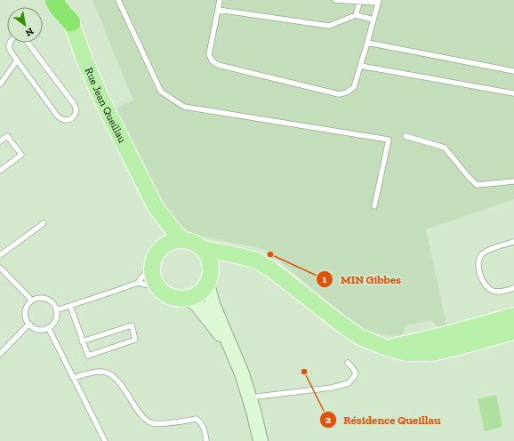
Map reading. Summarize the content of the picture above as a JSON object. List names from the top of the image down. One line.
{"streets":{"main road":["Rue Jean Queillau"]},"places":["MIN Gibbes","Résidence Queillau"],"north":"bottom right"}
